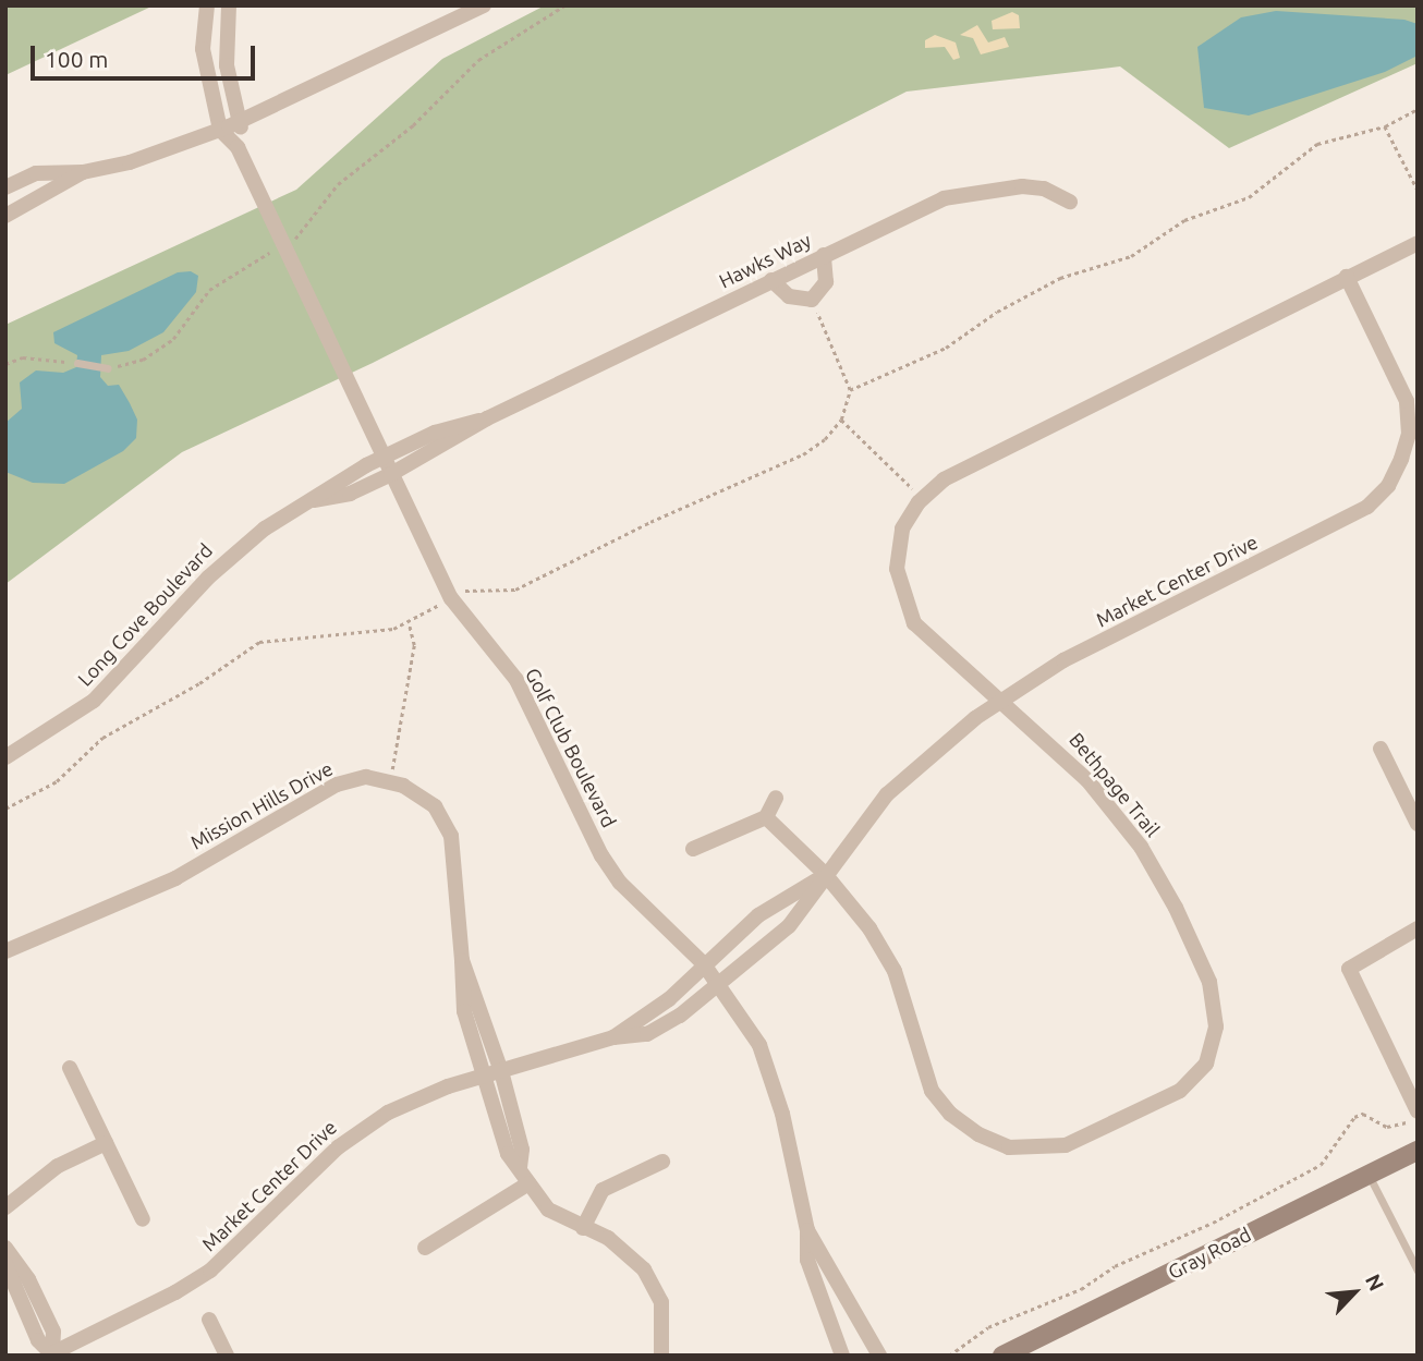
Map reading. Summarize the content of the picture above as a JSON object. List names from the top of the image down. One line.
{"streets":{"street":["Hawks Way","Market Center Drive","Long Cove Boulevard","Golf Club Boulevard","Bethpage Trail","Mission Hills Drive","Gray Road"]},"crossings":[["Hawks Way","Long Cove Boulevard"],["Hawks Way","Golf Club Boulevard"],["Market Center Drive","Golf Club Boulevard"],["Market Center Drive","Bethpage Trail"],["Market Center Drive","Mission Hills Drive"],["Long Cove Boulevard","Golf Club Boulevard"]],"scale_bar":"100 m","north":"top right"}
